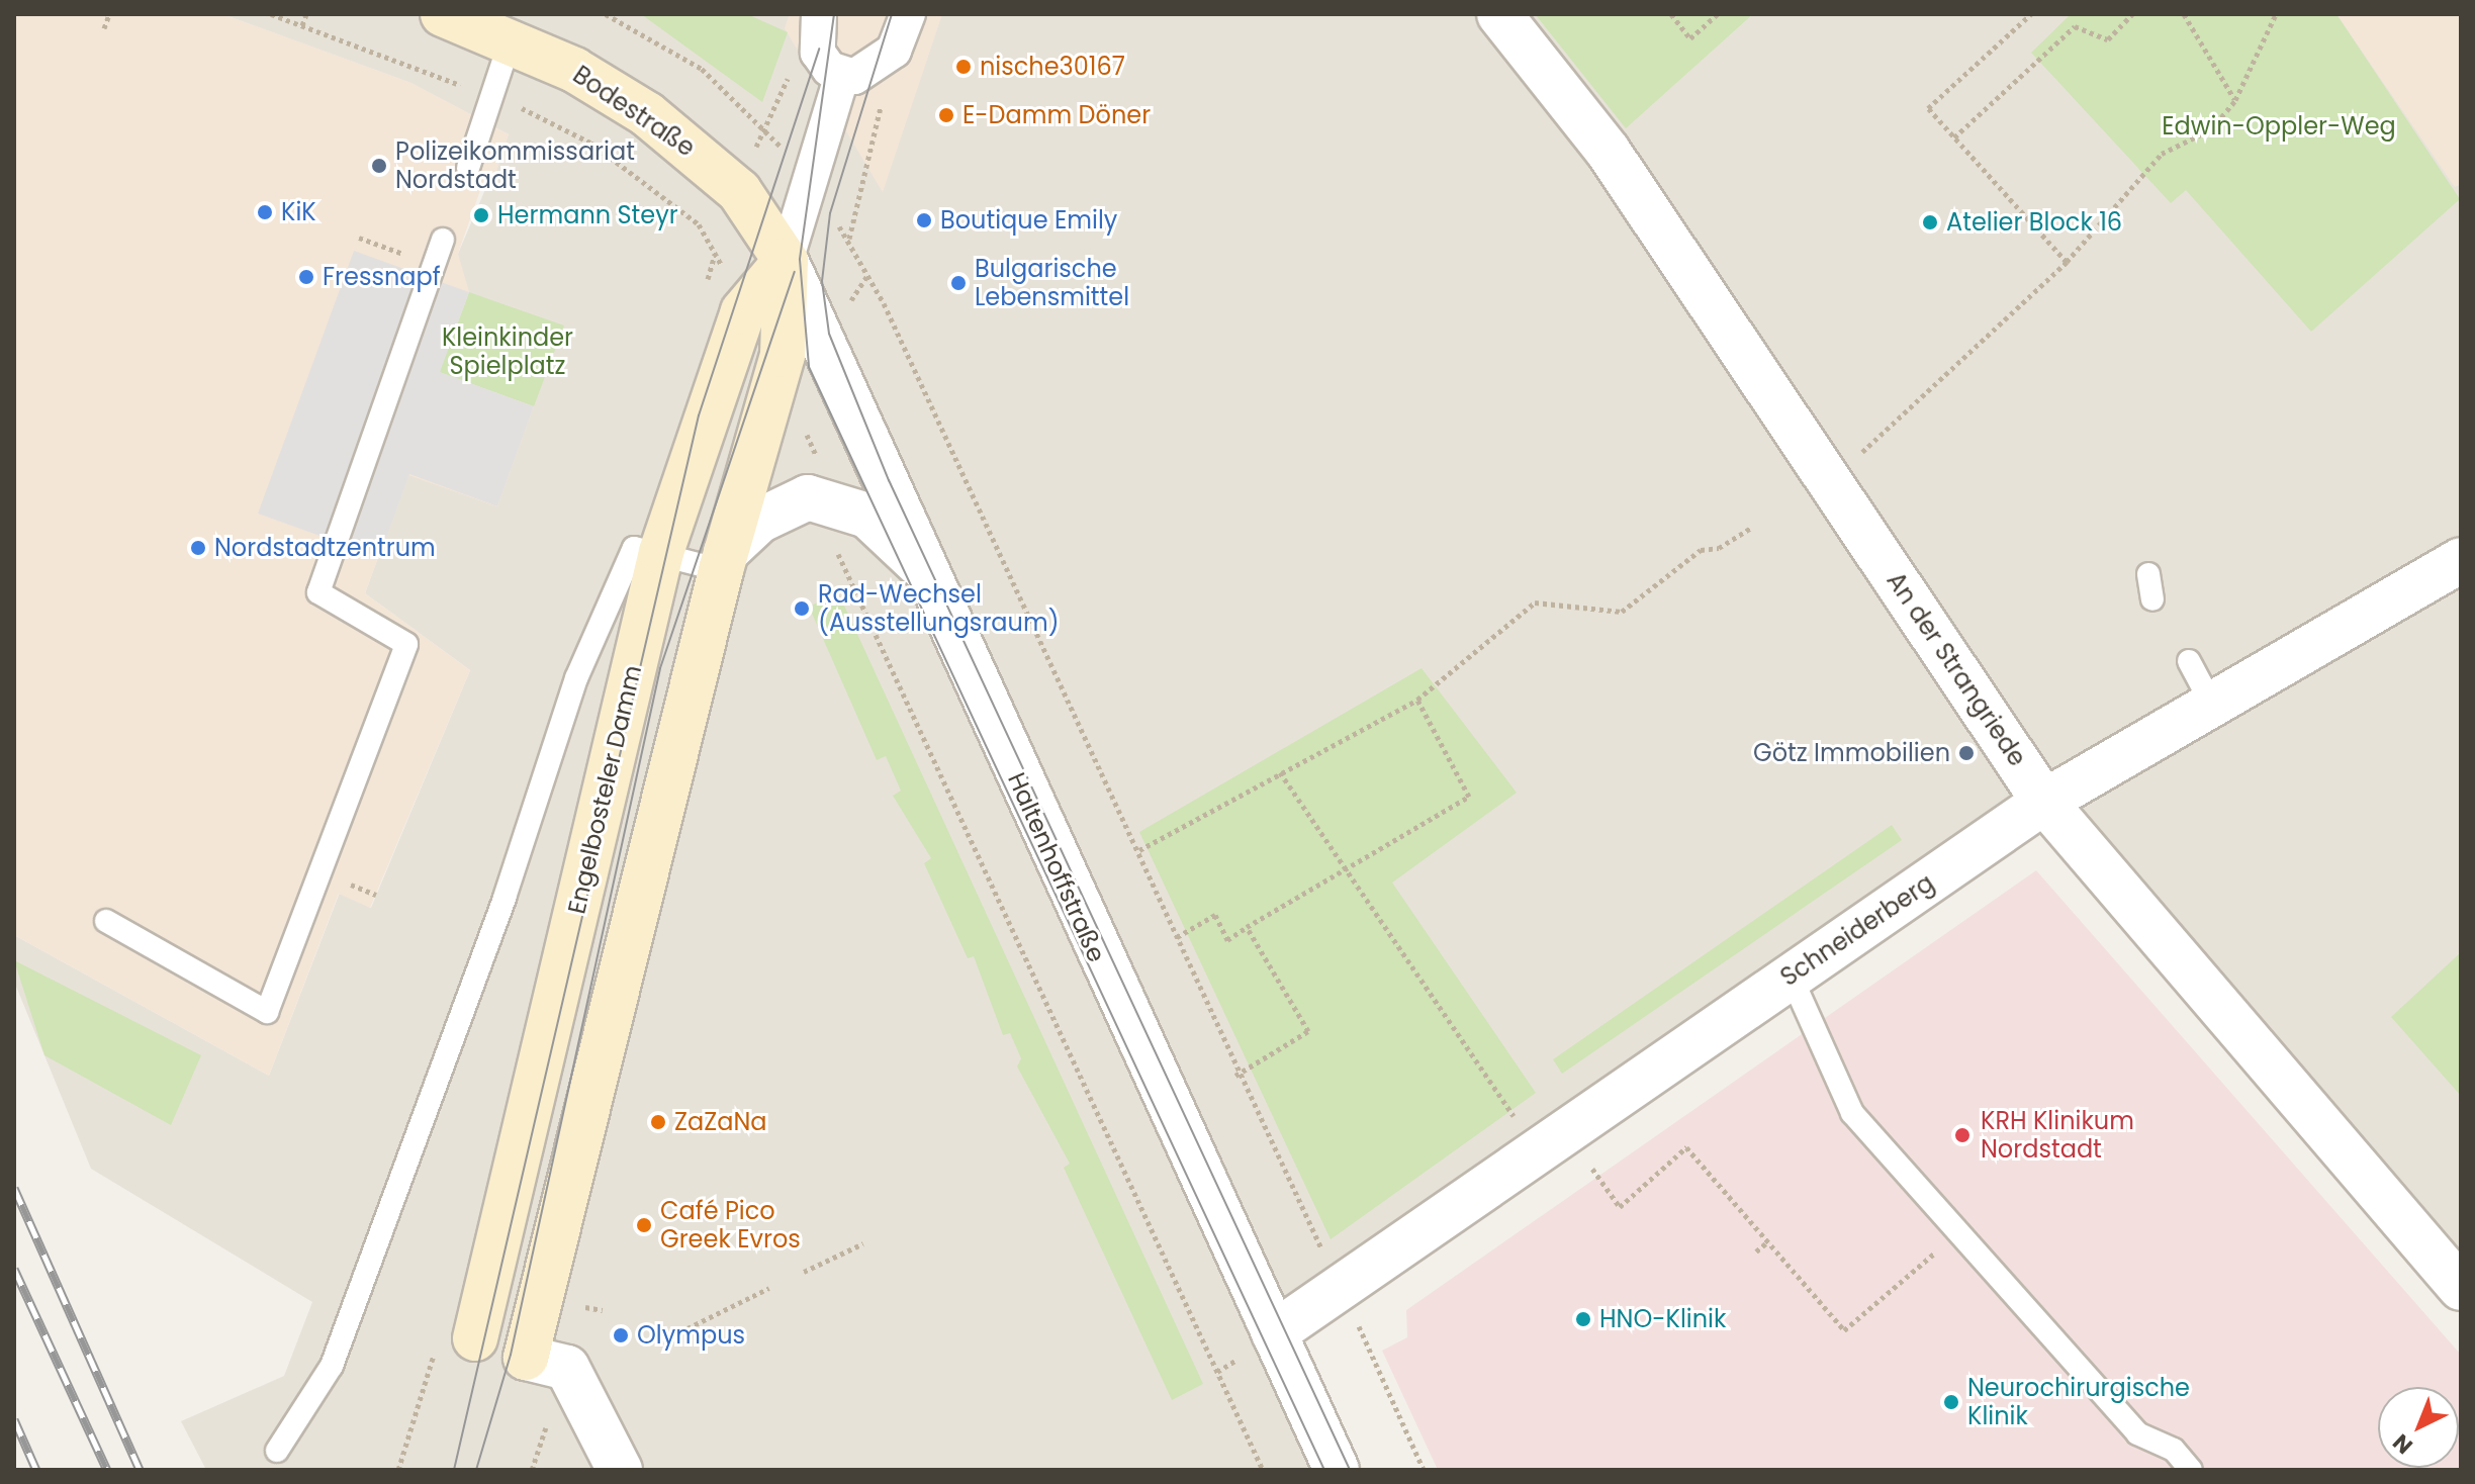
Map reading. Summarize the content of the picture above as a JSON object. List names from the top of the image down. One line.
{"streets":{"main road":["Bodestraße","Engelbosteler Damm"],"street":["An der Strangriede","Haltenhoffstraße","Schneiderberg"]},"crossings":[["Bodestraße","Engelbosteler Damm"],["Bodestraße","Haltenhoffstraße"],["An der Strangriede","Schneiderberg"],["Engelbosteler Damm","Haltenhoffstraße"],["Haltenhoffstraße","Schneiderberg"]],"parks":["Edwin-Oppler-Weg","Kleinkinder Spielplatz"],"places":["nische30167","E-Damm Döner","Polizeikommissariat Nordstadt","KiK","Hermann Steyr","Boutique Emily","Atelier Block 16","Fressnapf","Bulgarische Lebensmittel","Nordstadtzentrum","Rad-Wechsel (Ausstellungsraum)","Götz Immobilien","ZaZaNa","KRH Klinikum Nordstadt","Café Pico Greek Evros","HNO-Klinik","Olympus","Neurochirurgische Klinik"],"north":"bottom left"}
